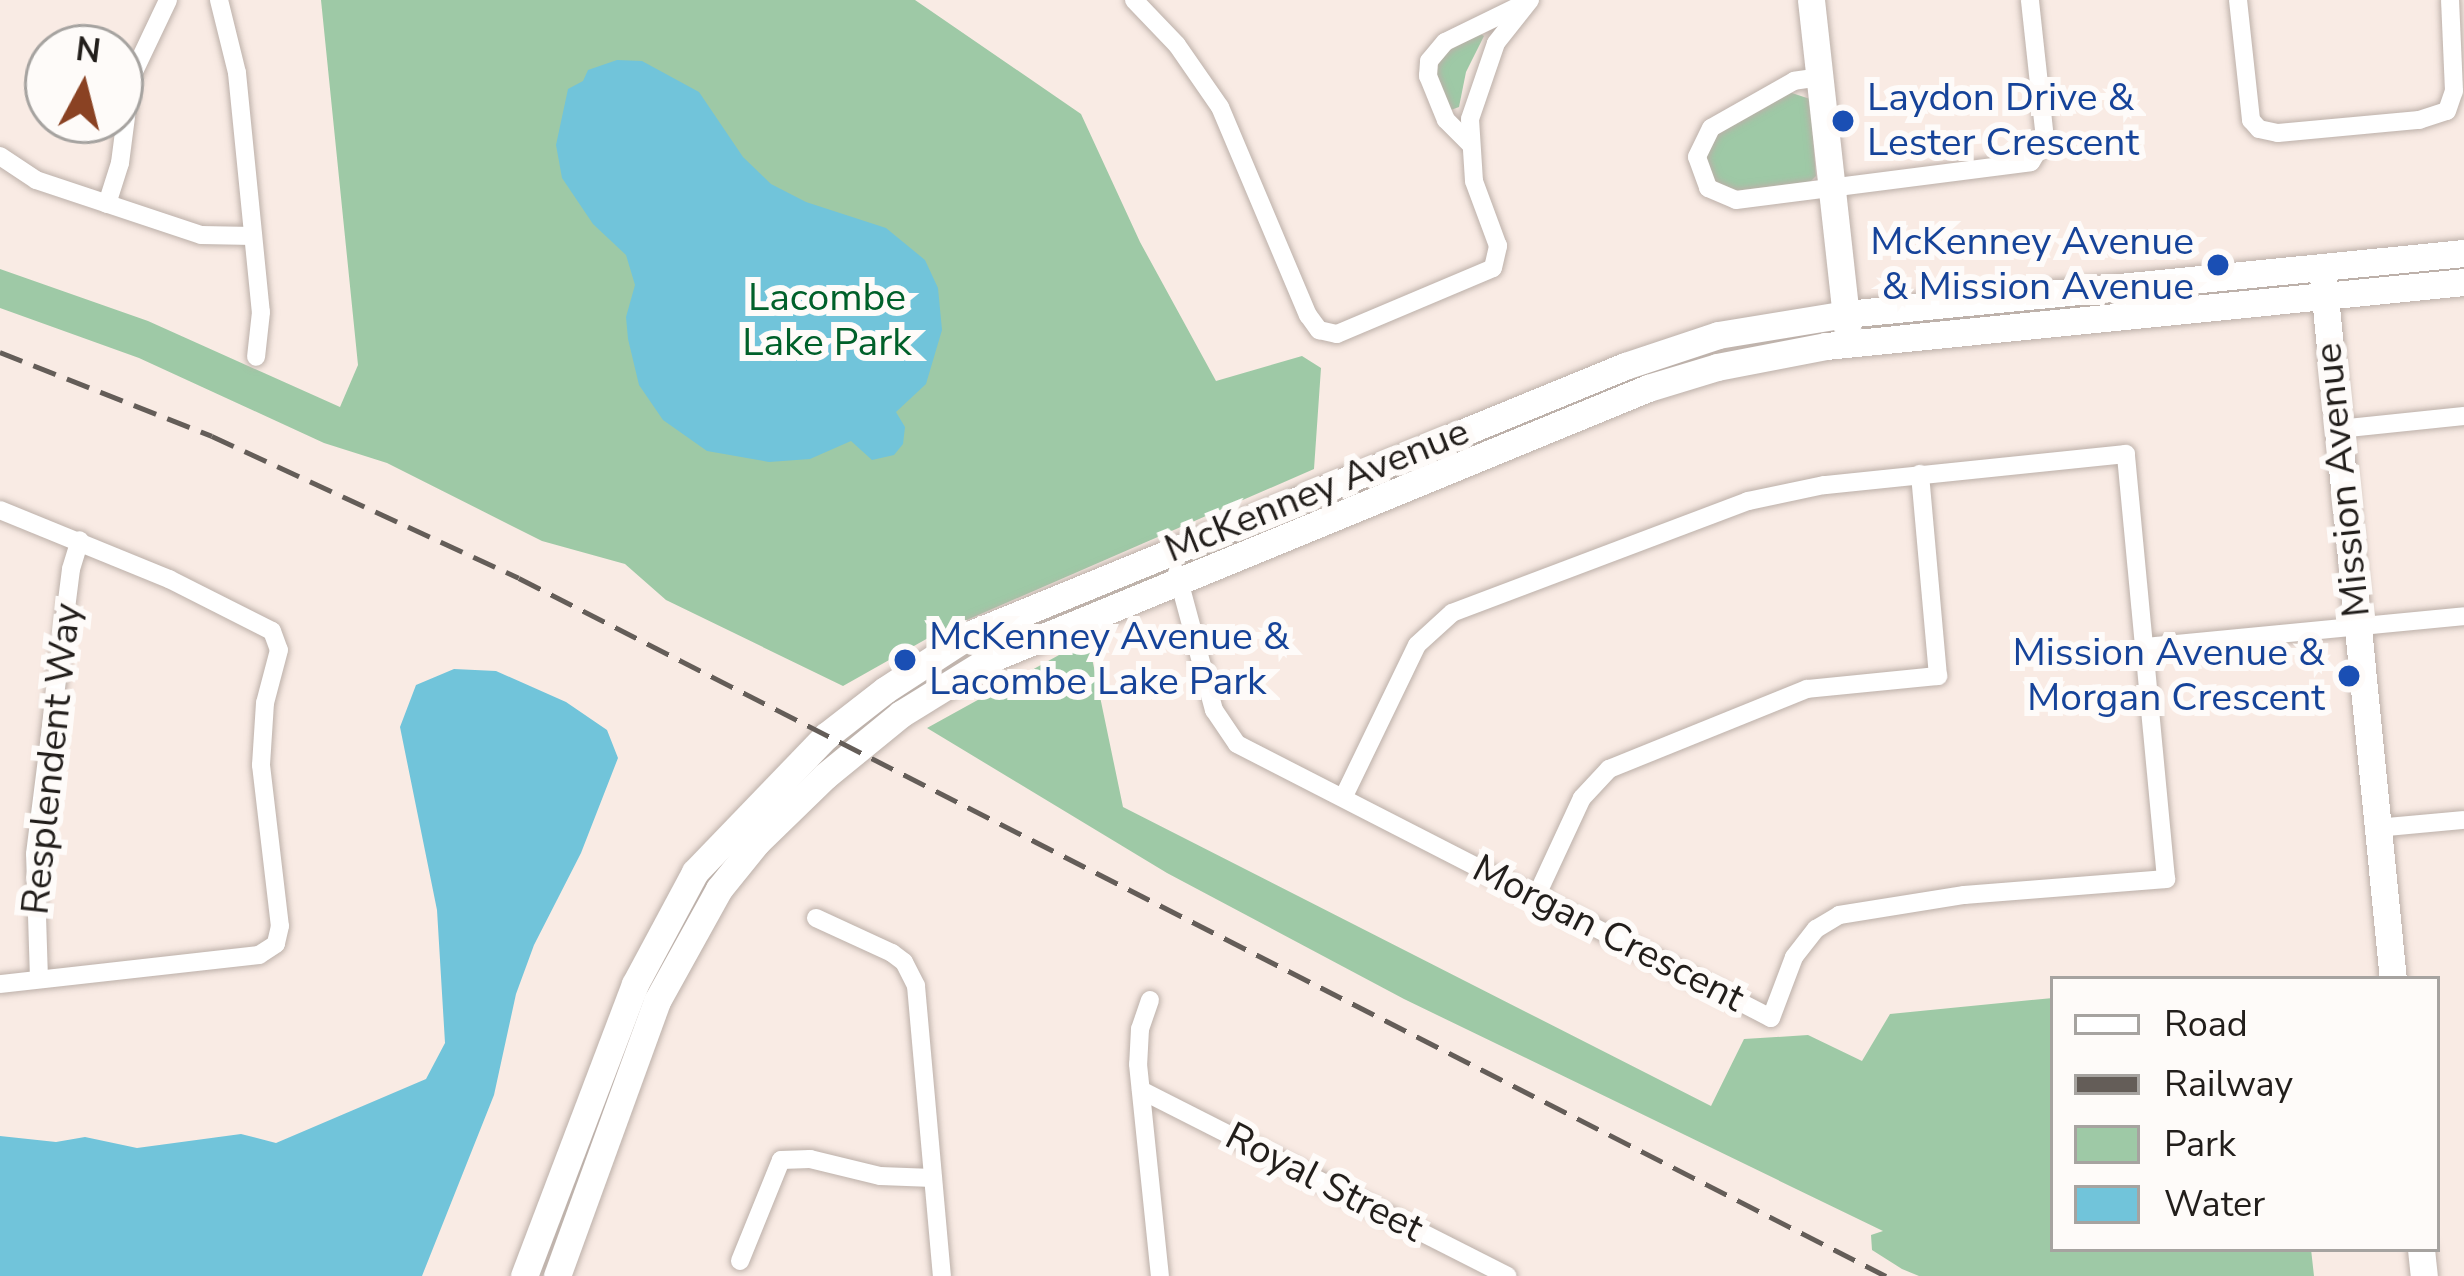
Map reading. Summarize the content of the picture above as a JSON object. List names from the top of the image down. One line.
{"streets":{"main road":["Mission Avenue","McKenney Avenue"],"street":["Resplendent Way","Morgan Crescent","Royal Street"]},"crossings":[["Mission Avenue","McKenney Avenue"],["McKenney Avenue","Morgan Crescent"]],"parks":["Lacombe Lake Park"],"places":["Laydon Drive & Lester Crescent","McKenney Avenue & Mission Avenue","McKenney Avenue & Lacombe Lake Park","Mission Avenue & Morgan Crescent"],"legend":["Road","Railway","Park","Water"],"north":"top"}
